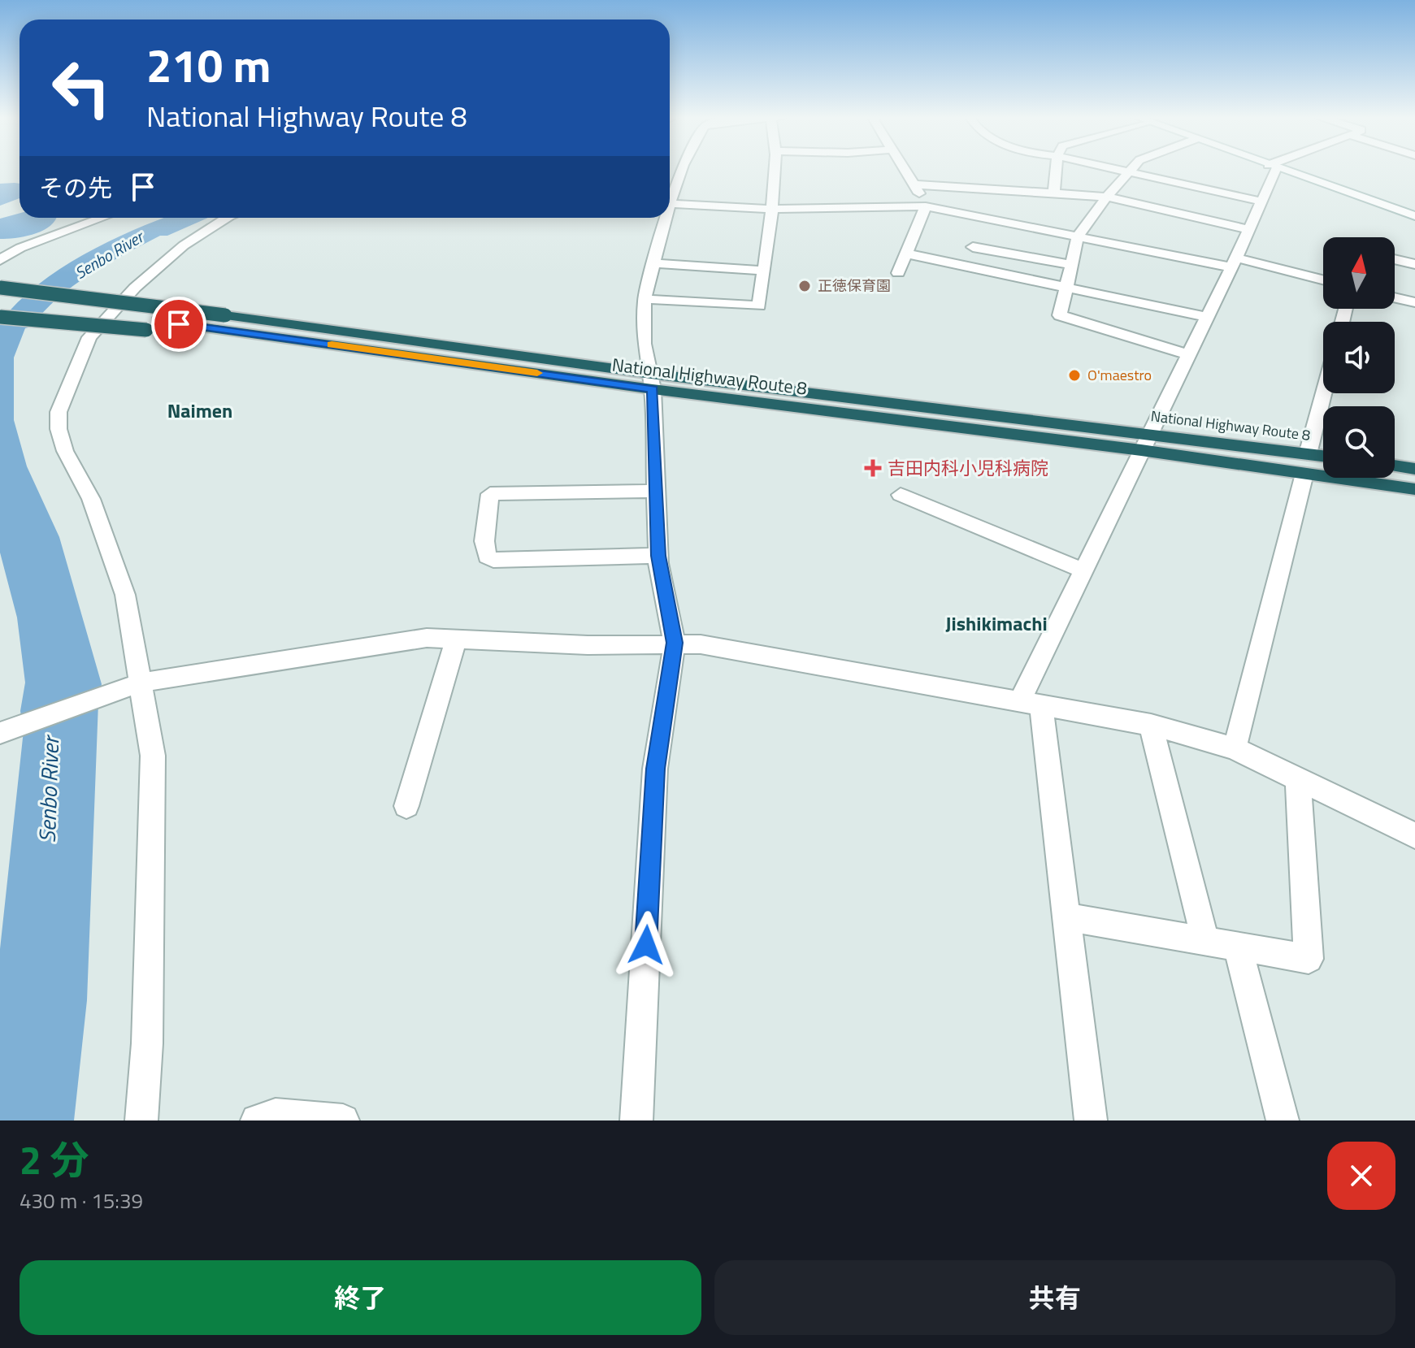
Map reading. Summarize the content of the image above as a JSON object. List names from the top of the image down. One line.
{"streets":{"highway":["National Highway Route 8"]},"districts":["Naimen","Jishikimachi"],"water":["Senbo River"],"places":{"other":["正徳保育園","O'maestro"],"health":["吉田内科小児科病院"]},"north":"top","page":{"turn":["210 m","National Highway Route 8"],"then":"その先","heading":["2 分","430 m · 15:39"],"buttons":["終了","共有"]}}
